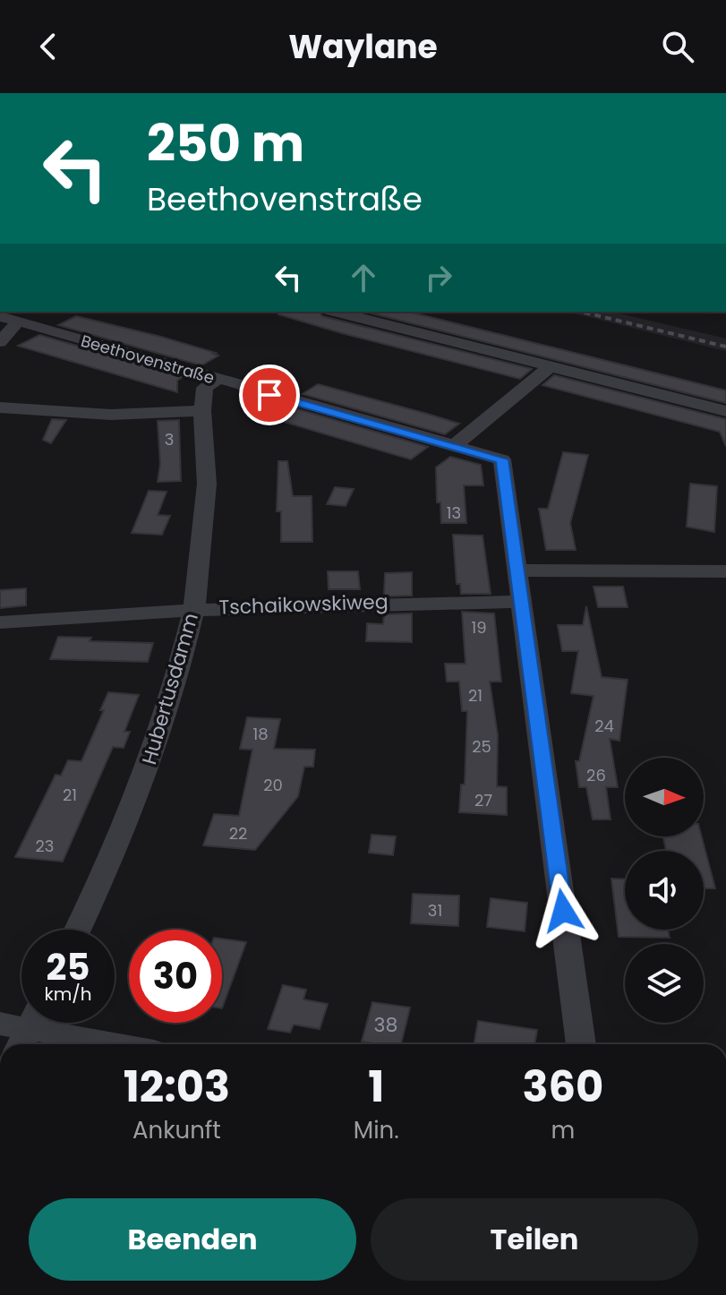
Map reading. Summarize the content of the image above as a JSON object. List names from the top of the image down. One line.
{"streets":{"street":["Beethovenstraße","Tschaikowskiweg","Hubertusdamm"]},"crossings":[["Beethovenstraße","Hubertusdamm"],["Tschaikowskiweg","Hubertusdamm"]],"house_numbers":["3","13","19","21","24","18","25","26","20","21","27","22","23","31","38"],"north":"right","page":{"header":"Waylane","turn":["250 m","Beethovenstraße"],"speed":"25 km/h","limit":"30","eta":["12:03","Ankunft","1","Min.","360","m"],"buttons":["Beenden","Teilen"]}}
